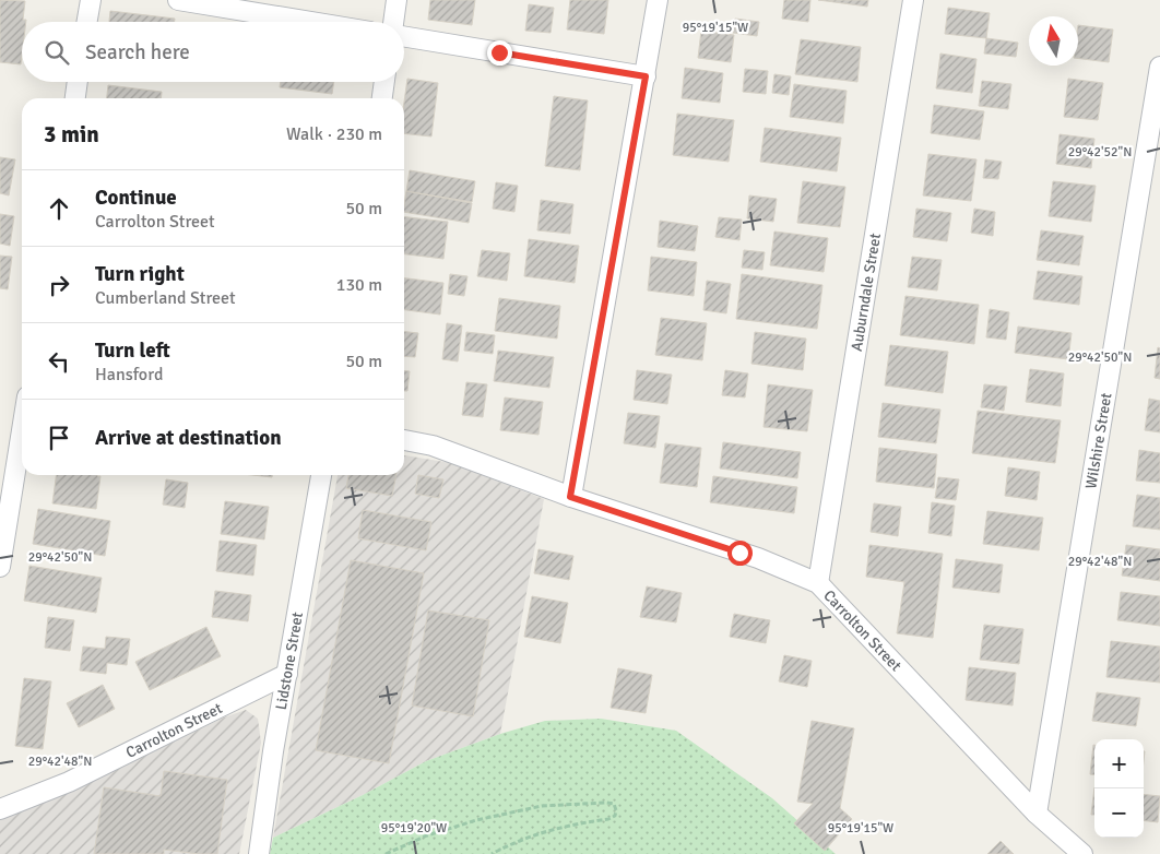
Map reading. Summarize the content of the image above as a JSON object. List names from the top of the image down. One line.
{"streets":{"street":["Auburndale Street","Wilshire Street","Carrolton Street","Lidstone Street"]},"crossings":[["Auburndale Street","Carrolton Street"],["Wilshire Street","Carrolton Street"],["Carrolton Street","Lidstone Street"]],"north":"top","page":{"search":"Search here","heading":["3 min","Walk · 230 m"],"list":[["Continue","Carrolton Street","50 m"],["Turn right","Cumberland Street","130 m"],["Turn left","Hansford","50 m"],"Arrive at destination"],"map_buttons":["+","−"]},"coordinates":["95°19'15\"W","29°42'52\"N","29°42'50\"N","29°42'48\"N","95°19'20\"W"]}
